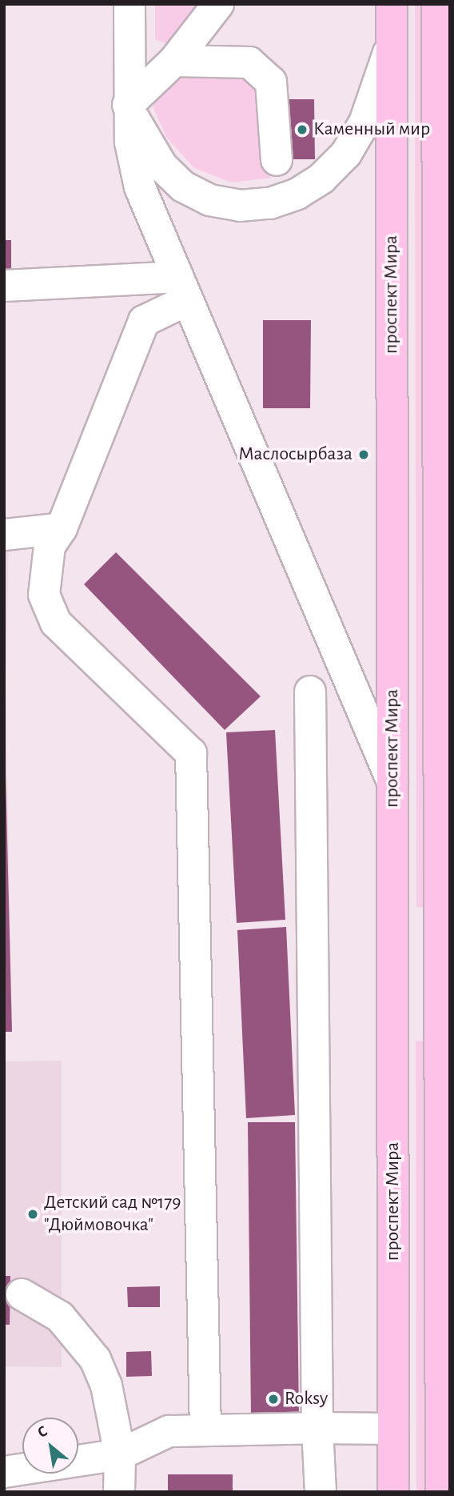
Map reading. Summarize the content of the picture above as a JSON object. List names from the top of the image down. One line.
{"streets":{"main road":["проспект Мира"]},"places":["Каменный мир","Маслосырбаза","Детский сад №179 \"Дюймовочка\"","Roksy"],"north":"top left"}
